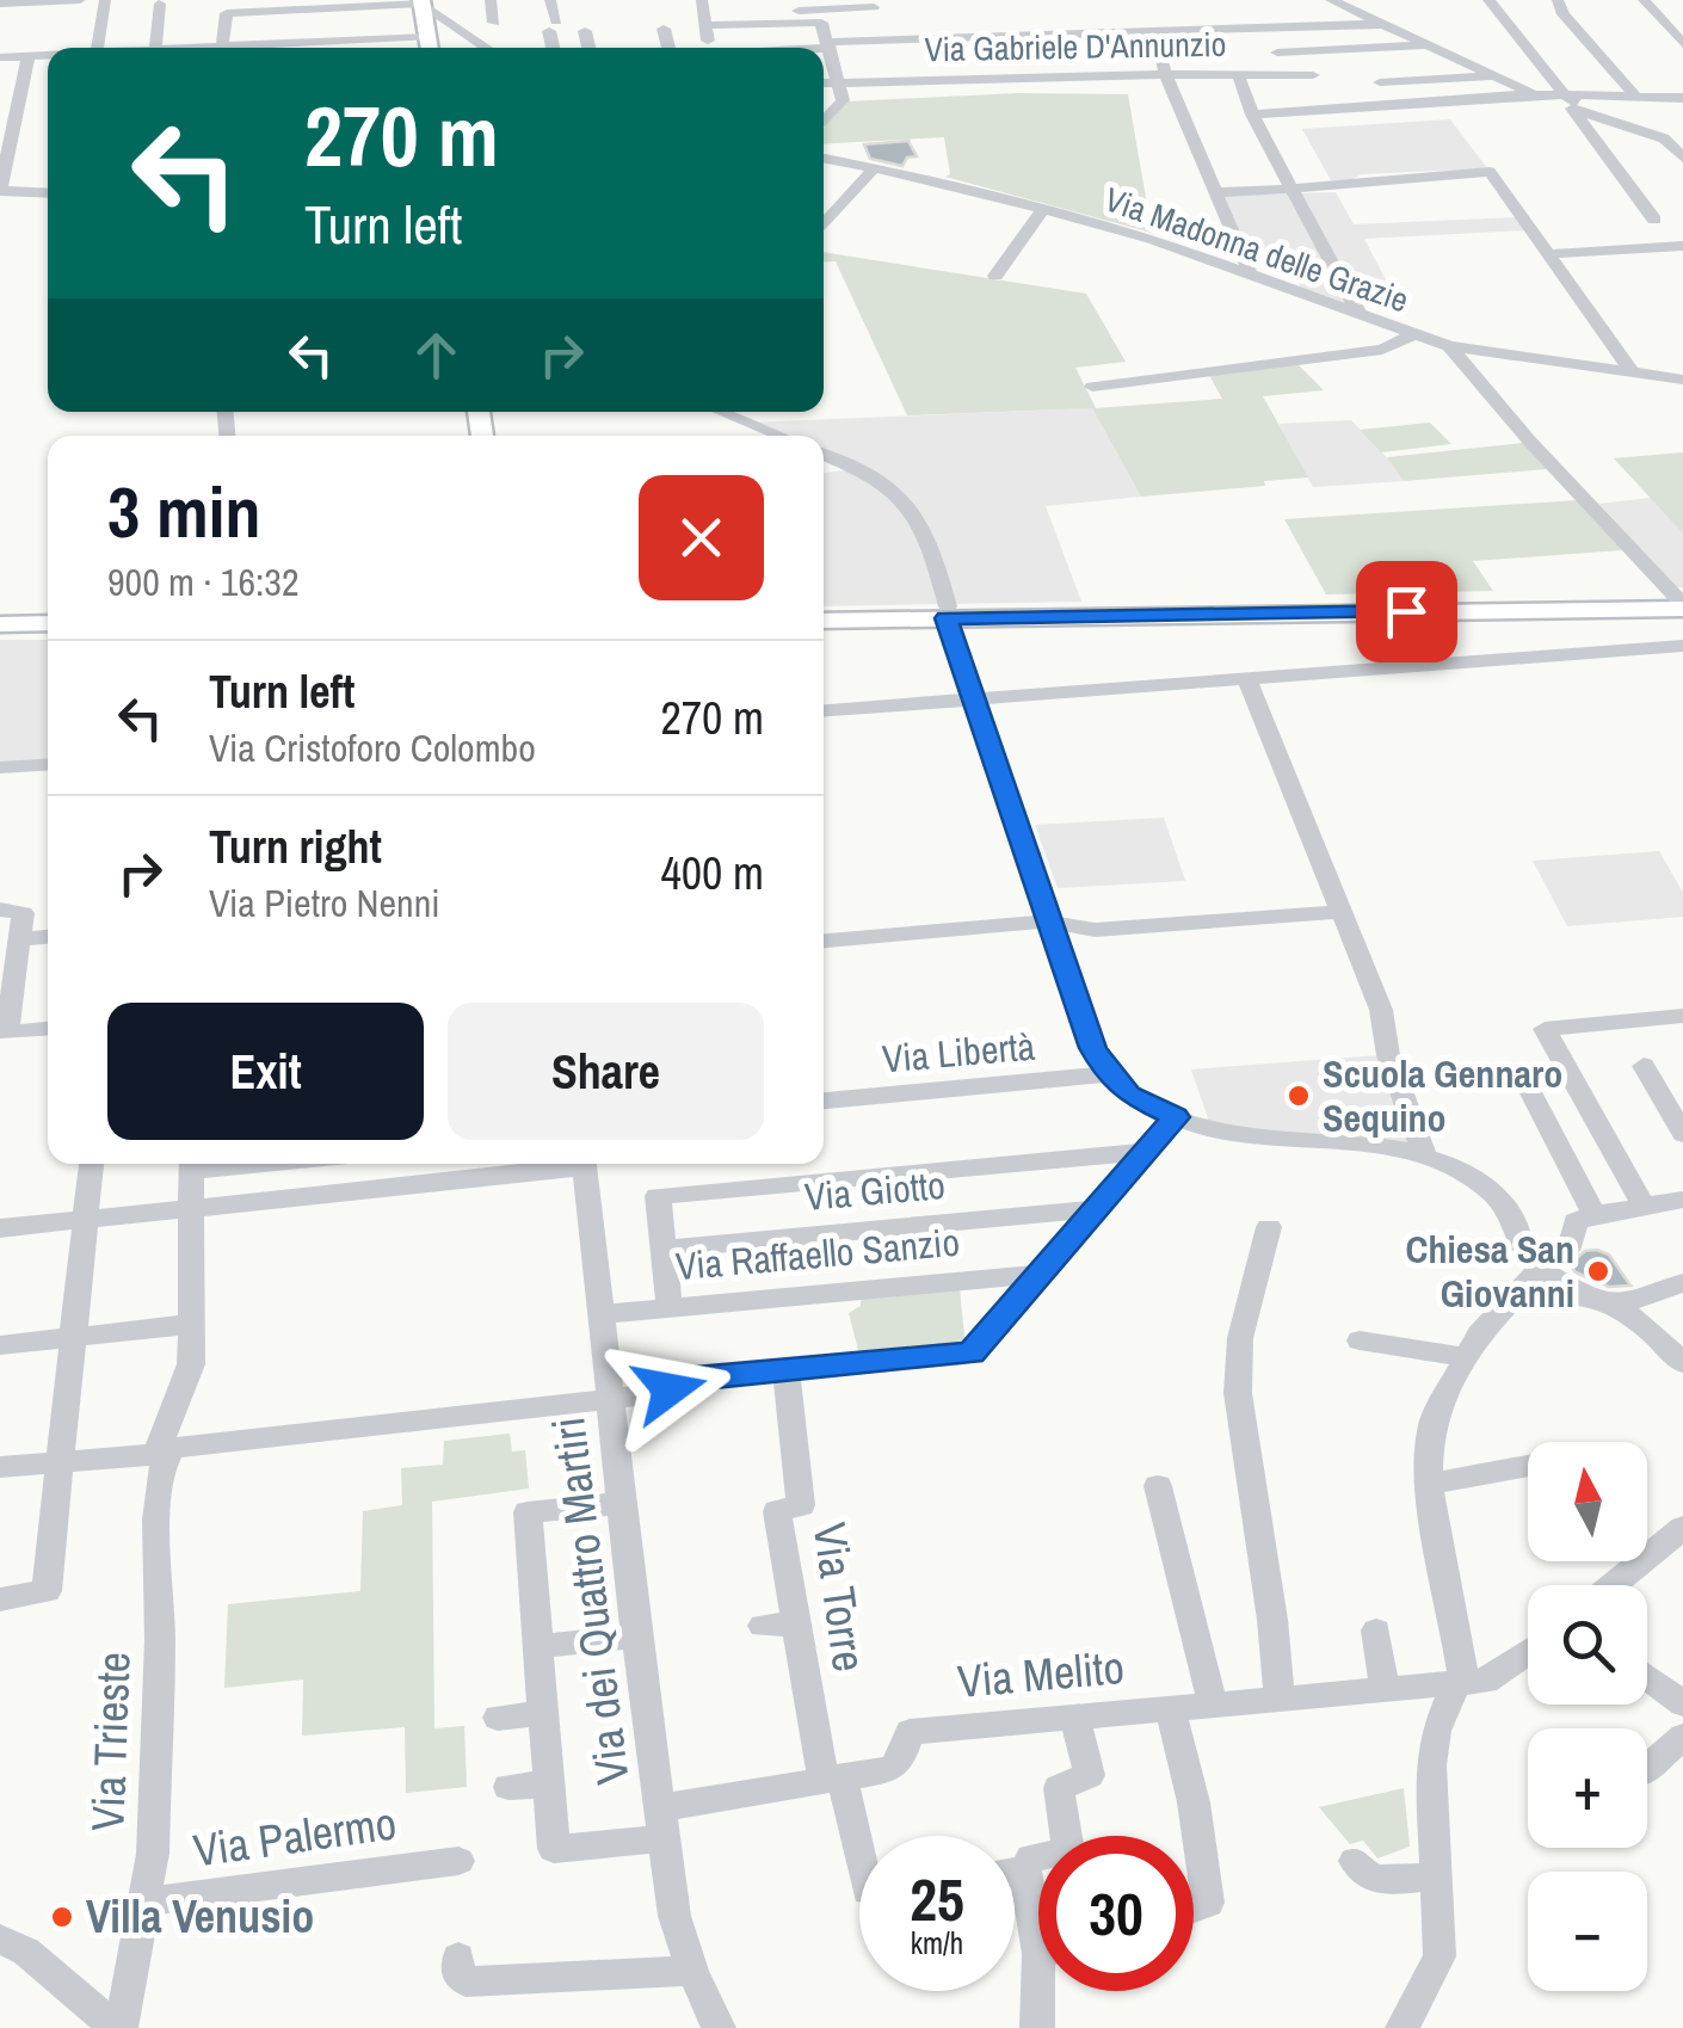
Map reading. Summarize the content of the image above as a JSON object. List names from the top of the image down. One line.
{"streets":{"street":["Via Gabriele D'Annunzio","Via Madonna delle Grazie","Via Libertà","Via Giotto","Via Raffaello Sanzio","Via Torre","Via dei Quattro Martiri","Via Melito","Via Trieste","Via Palermo"]},"crossings":[["Via Raffaello Sanzio","Via dei Quattro Martiri"],["Via Torre","Via Melito"],["Via dei Quattro Martiri","Via Melito"],["Via Trieste","Via Palermo"]],"places":["Scuola Gennaro Sequino","Chiesa San Giovanni","Villa Venusio"],"north":"top","page":{"turn":["270 m","Turn left"],"heading":["3 min","900 m · 16:32"],"list":[{"name":"Turn left","note":"Via Cristoforo Colombo","value":"270 m"},{"name":"Turn right","note":"Via Pietro Nenni","value":"400 m"}],"buttons":["Exit","Share"],"map_buttons":["+","−"],"speed":"25 km/h","limit":"30"}}
